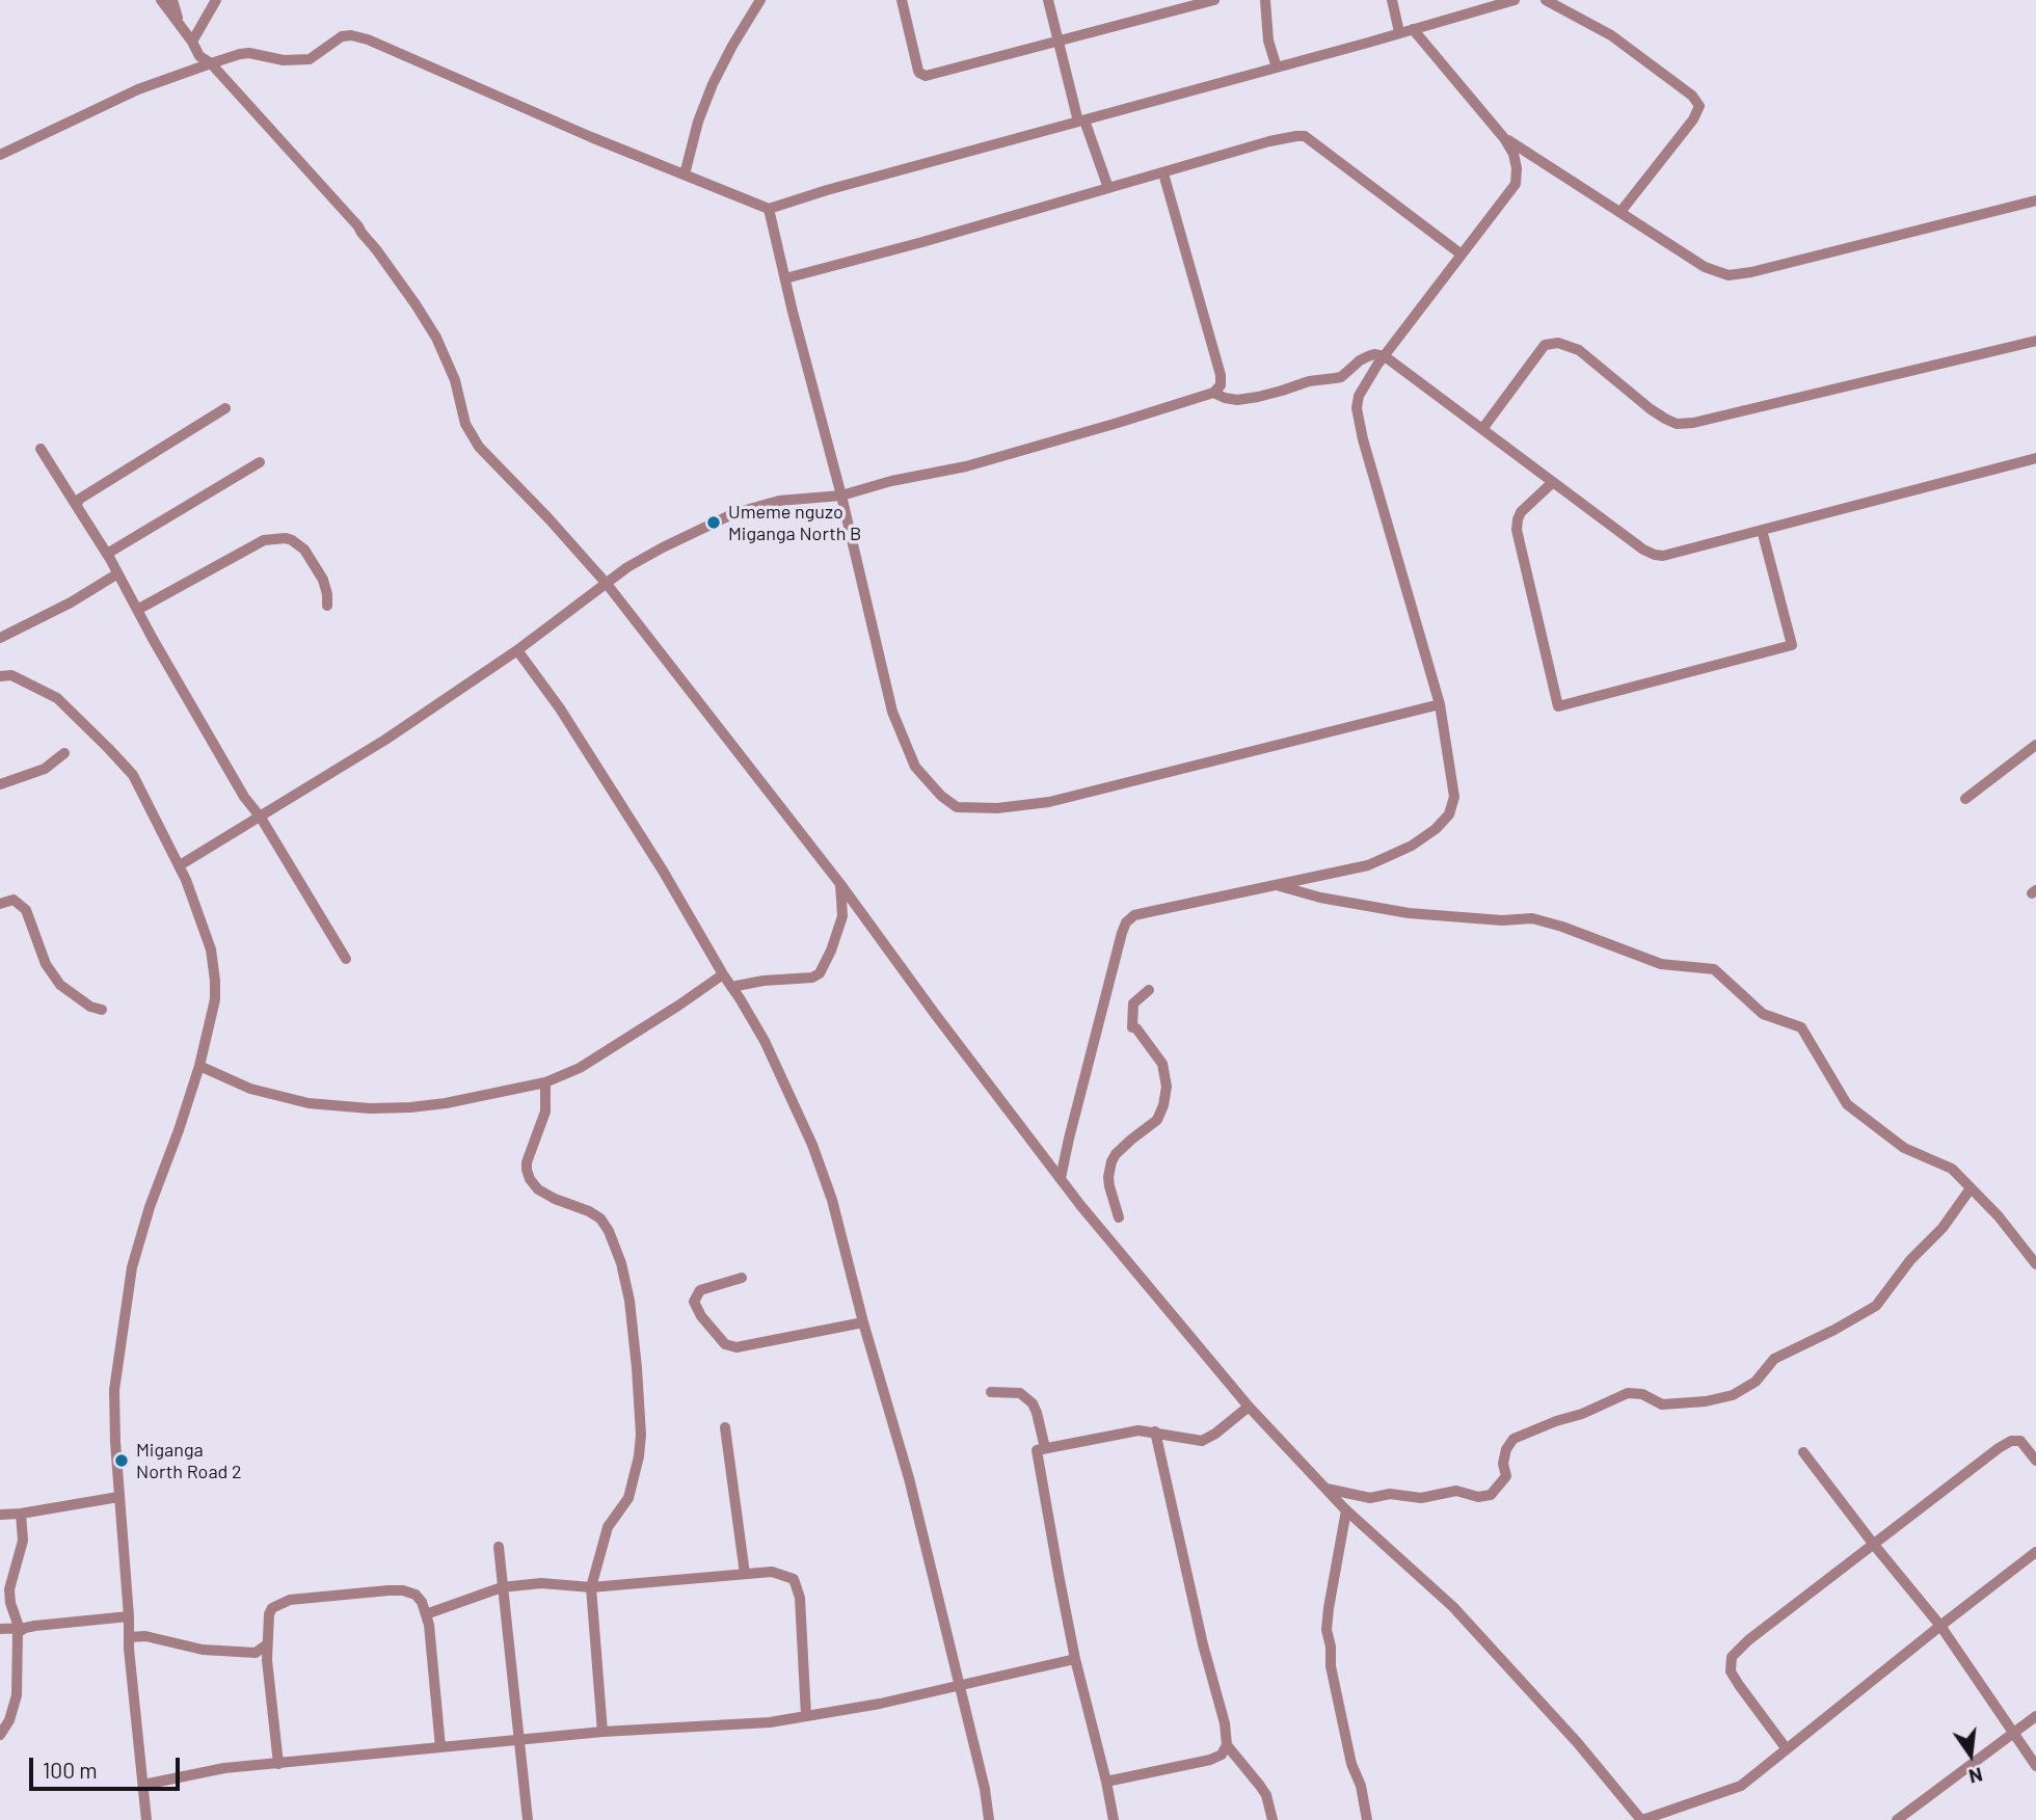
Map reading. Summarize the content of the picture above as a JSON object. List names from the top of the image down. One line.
{"places":["Umeme nguzo Miganga North B","Miganga North Road 2"],"scale_bar":"100 m","north":"bottom"}
